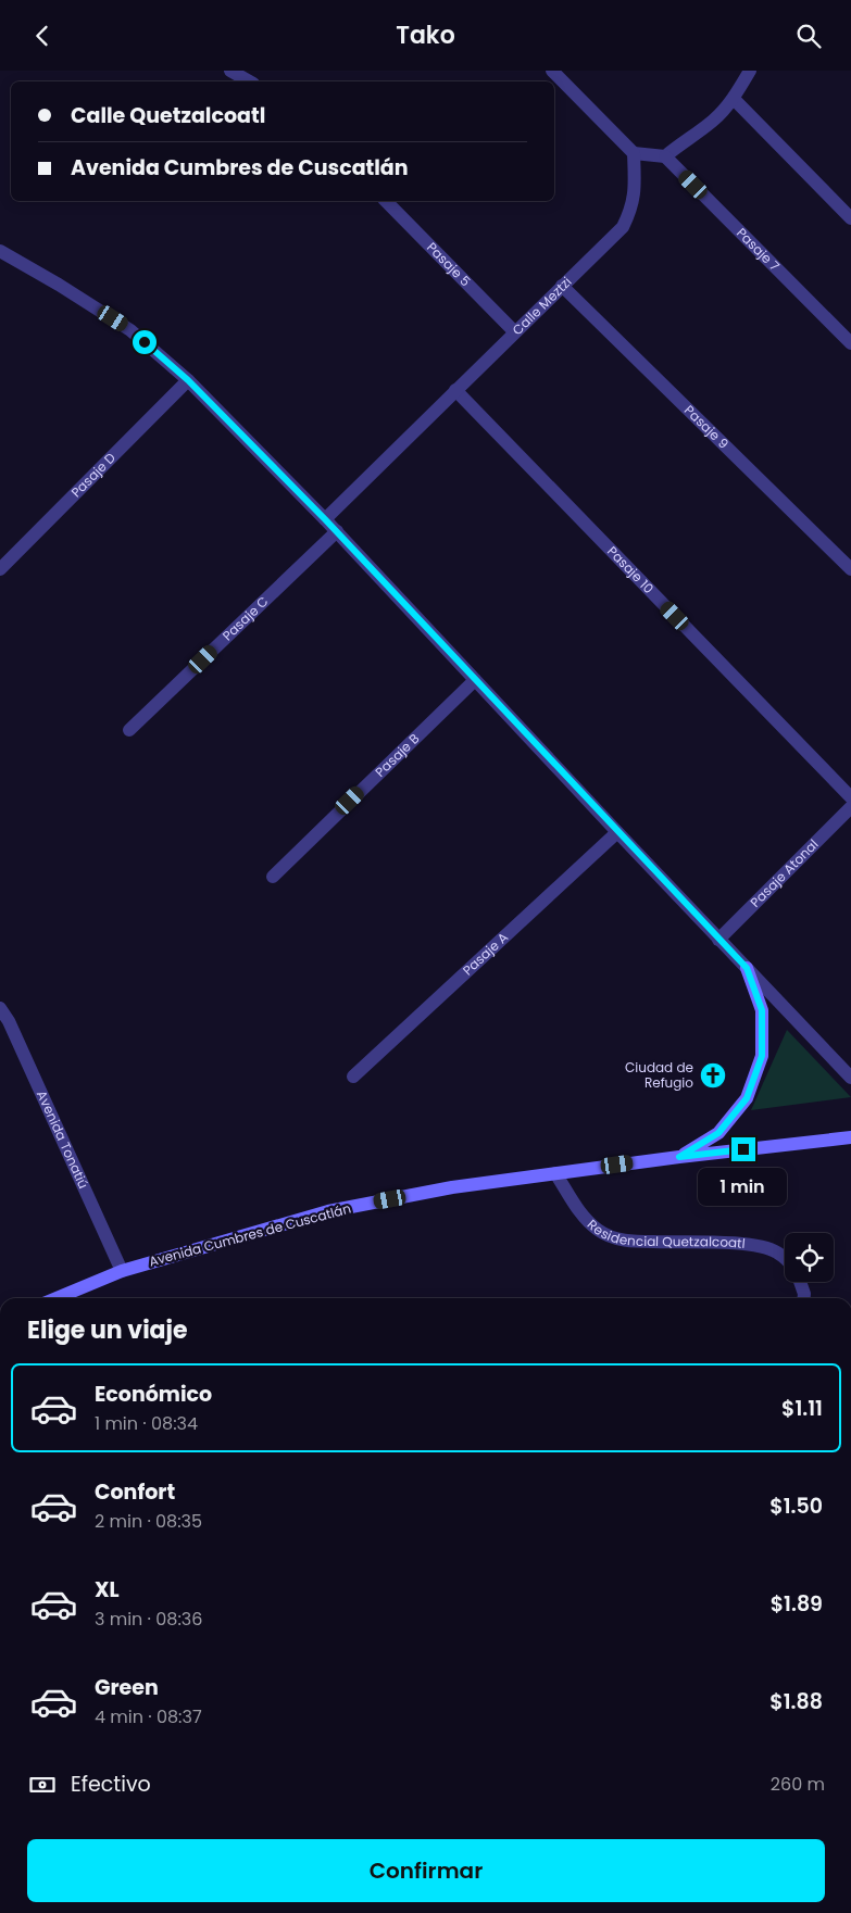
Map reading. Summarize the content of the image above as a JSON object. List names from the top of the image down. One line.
{"streets":{"main road":["Avenida Cumbres de Cuscatlán"],"street":["Pasaje 7","Pasaje 5","Calle Meztzi","Pasaje 9","Pasaje D","Pasaje 10","Pasaje C","Pasaje B","Pasaje Atonal","Pasaje A","Avenida Tonatiú","Residencial Quetzalcoatl"]},"crossings":[["Pasaje 5","Calle Meztzi"],["Calle Meztzi","Pasaje 9"],["Calle Meztzi","Pasaje 10"],["Avenida Tonatiú","Avenida Cumbres de Cuscatlán"],["Residencial Quetzalcoatl","Avenida Cumbres de Cuscatlán"]],"places":{"church":["Ciudad de Refugio"]},"page":{"header":"Tako","banner":["Calle Quetzalcoatl","Avenida Cumbres de Cuscatlán"],"bubble":"1 min","heading":"Elige un viaje","list":[{"name":"Económico","note":"1 min · 08:34","value":"$1.11"},{"name":"Confort","note":"2 min · 08:35","value":"$1.50"},{"name":"XL","note":"3 min · 08:36","value":"$1.89"},{"name":"Green","note":"4 min · 08:37","value":"$1.88"}],"pay":["Efectivo","260 m"],"buttons":"Confirmar"}}
